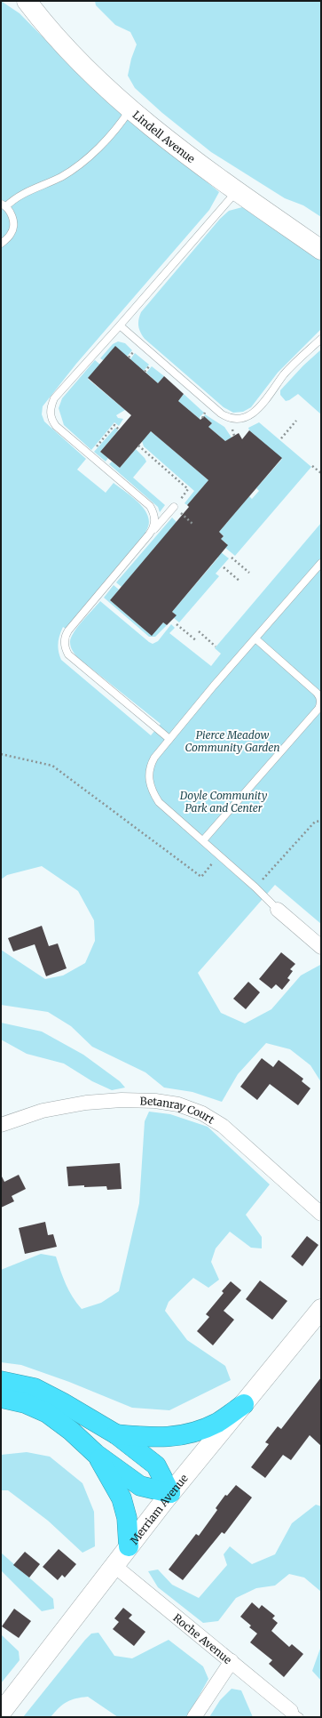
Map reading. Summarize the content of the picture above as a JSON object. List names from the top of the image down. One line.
{"streets":{"main road":["Lindell Avenue","Merriam Avenue"],"street":["Betanray Court","Roche Avenue"]},"crossings":[["Merriam Avenue","Roche Avenue"]],"parks":["Pierce Meadow Community Garden","Doyle Community Park and Center"]}
